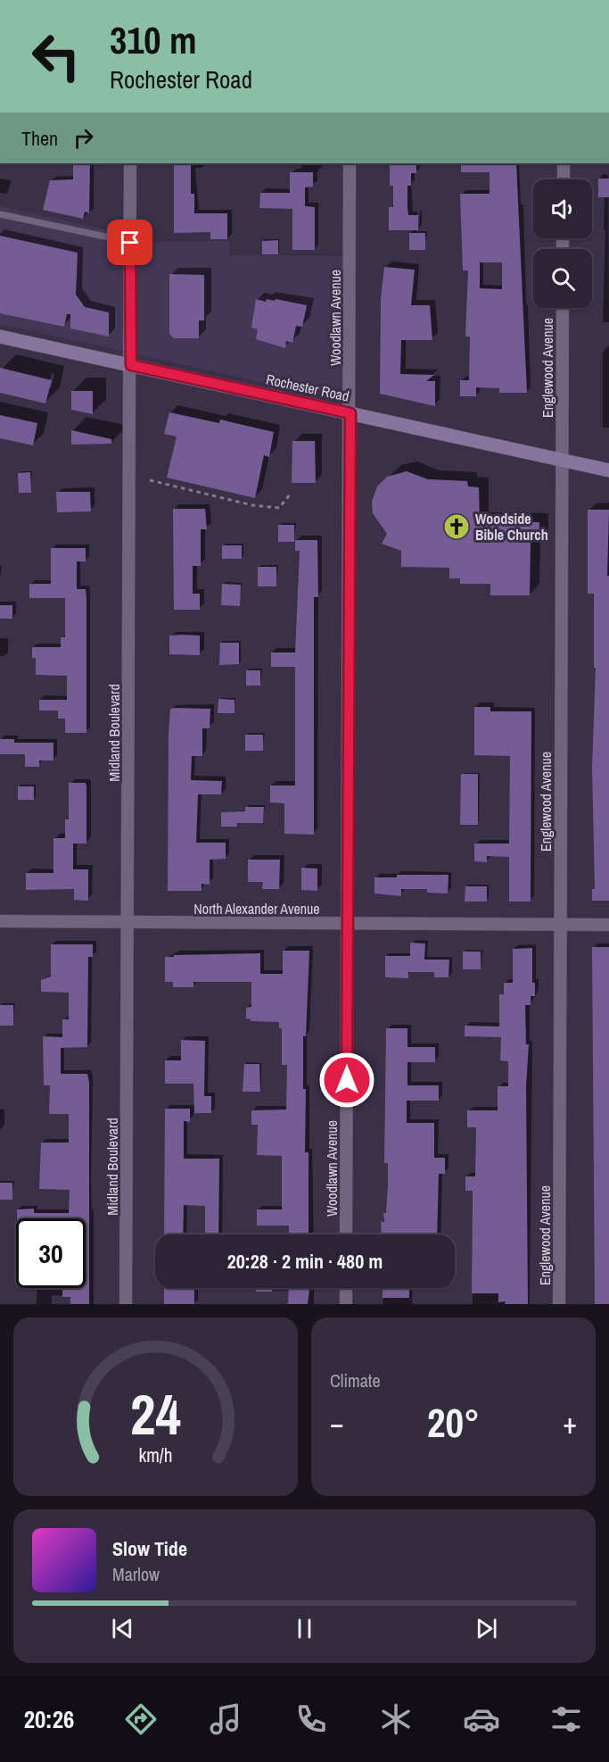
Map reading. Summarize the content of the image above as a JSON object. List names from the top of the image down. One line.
{"streets":{"main road":["Rochester Road"],"street":["Woodlawn Avenue","Englewood Avenue","Midland Boulevard","North Alexander Avenue"]},"crossings":[["Woodlawn Avenue","Rochester Road"],["Woodlawn Avenue","North Alexander Avenue"],["Englewood Avenue","Rochester Road"],["Englewood Avenue","North Alexander Avenue"],["Rochester Road","Midland Boulevard"],["Midland Boulevard","North Alexander Avenue"]],"places":{"church":["Woodside Bible Church"]},"page":{"turn":["310 m","Rochester Road"],"then":"Then","limit":"30","trip":"20:28 · 2 min · 480 m","tile":"Climate","heat":["−","20°","+"],"song":["Slow Tide","Marlow"],"tabs":"20:26","gauge":["24","km/h"]}}
